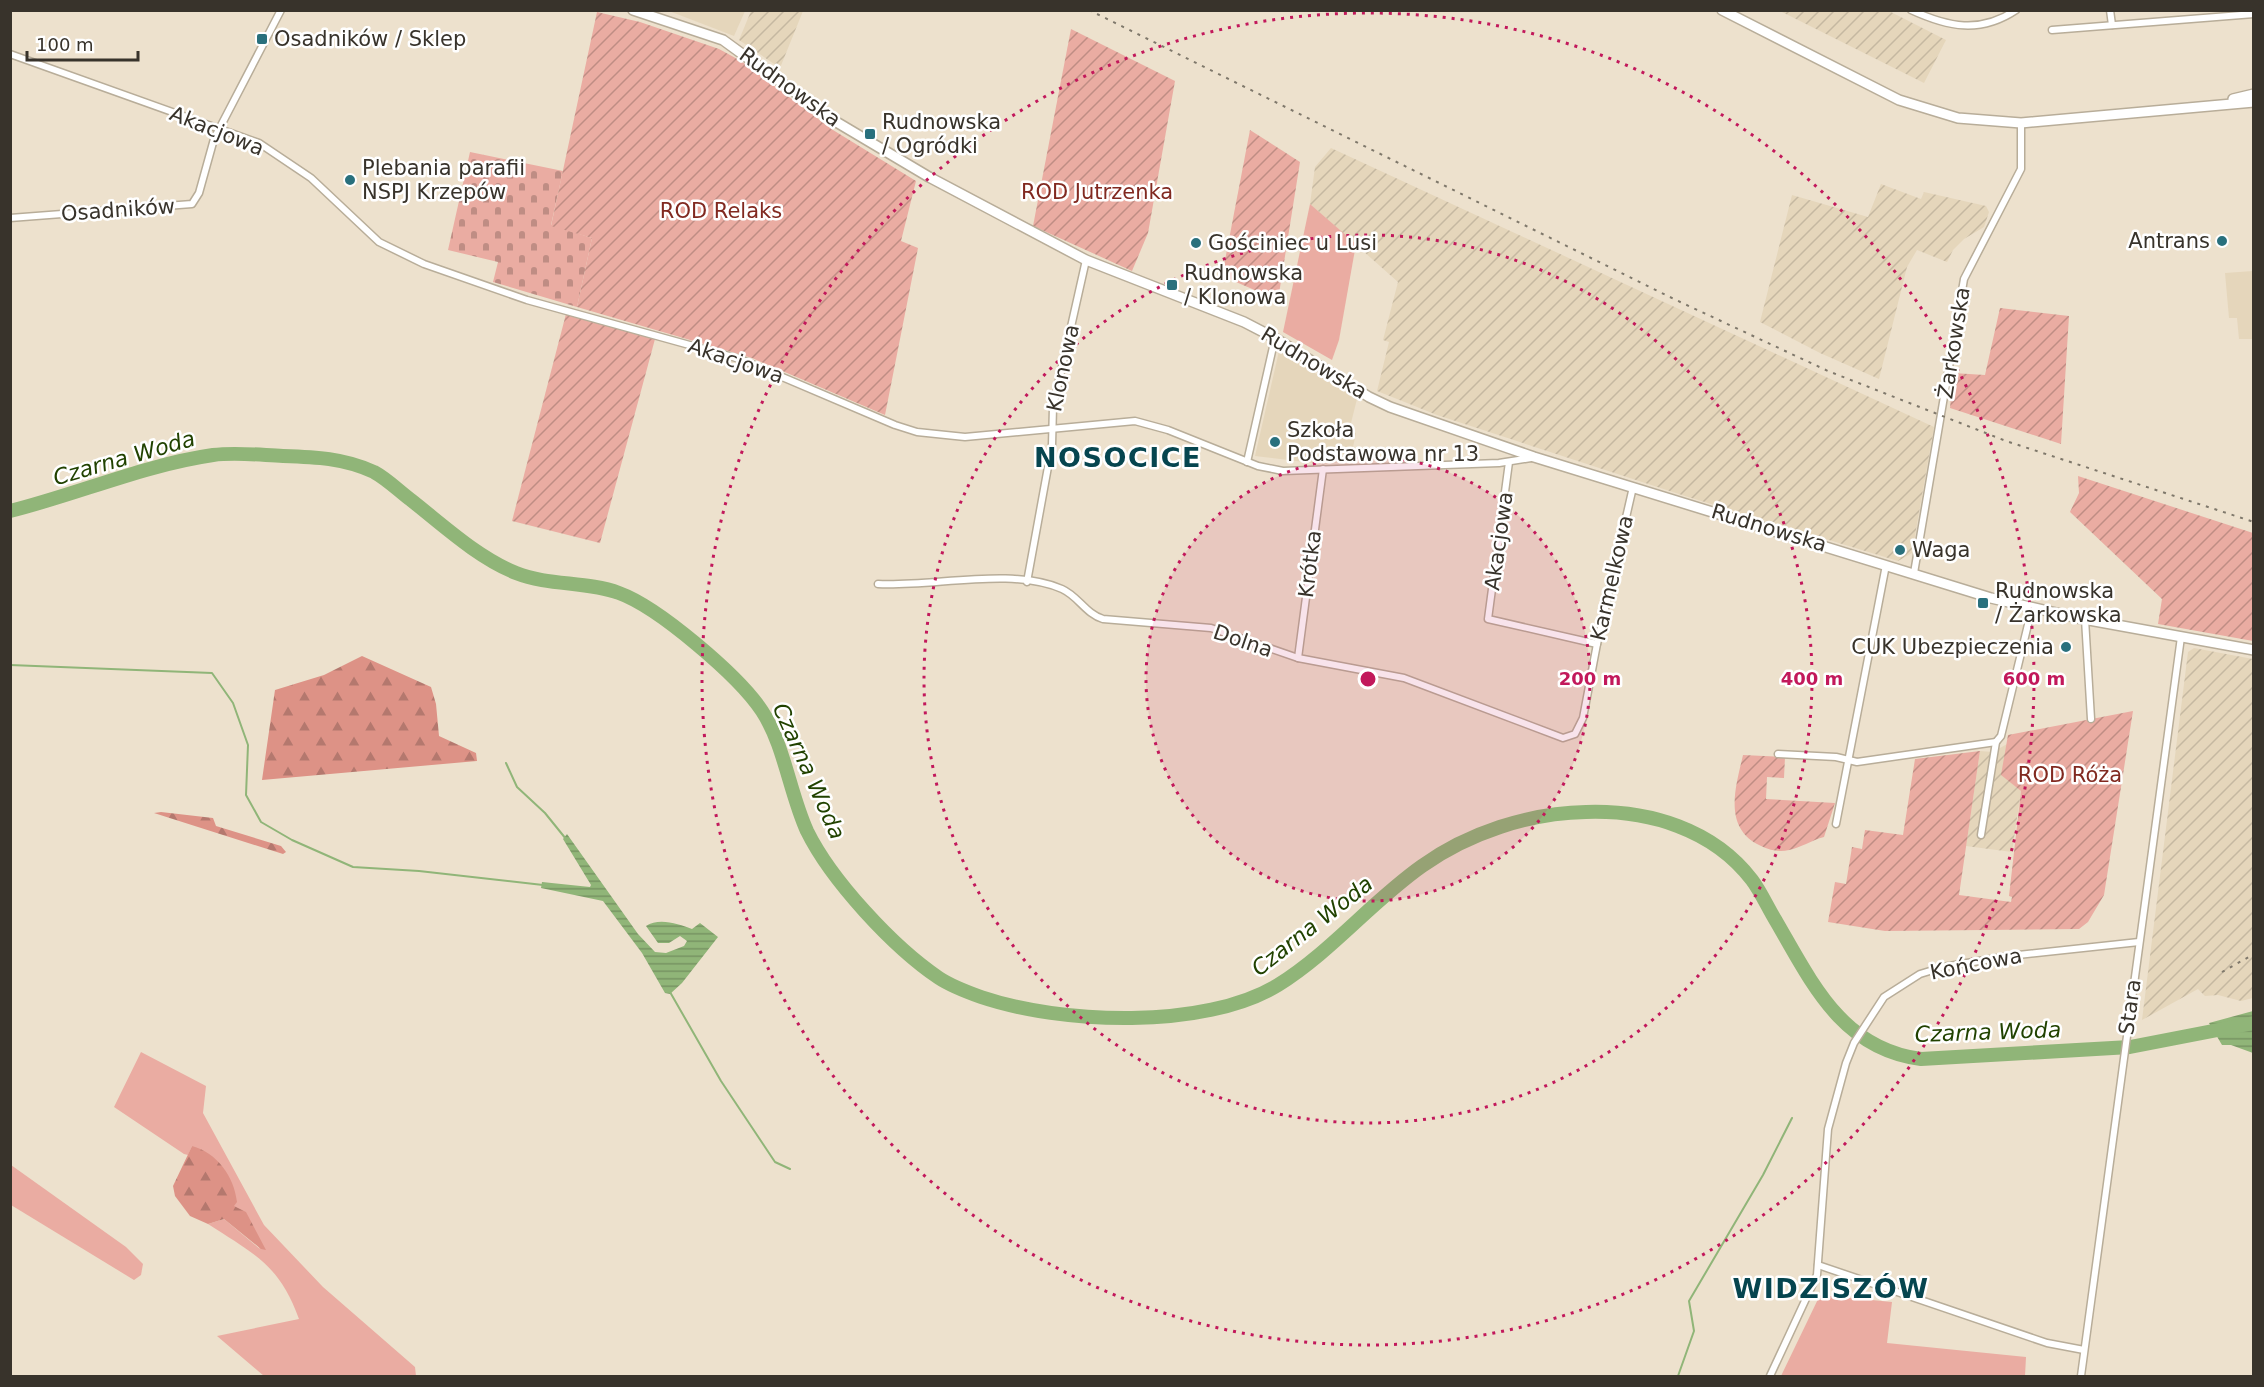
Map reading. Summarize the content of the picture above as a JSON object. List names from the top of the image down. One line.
{"streets":{"main road":["Rudnowska"],"street":["Akacjowa","Osadników","Żarkowska","Klonowa","Krótka","Karmelkowa","Dolna","Końcowa","Stara"]},"crossings":[["Rudnowska","Akacjowa"],["Rudnowska","Żarkowska"],["Rudnowska","Klonowa"],["Rudnowska","Karmelkowa"],["Rudnowska","Stara"],["Akacjowa","Osadników"],["Akacjowa","Klonowa"],["Akacjowa","Krótka"],["Akacjowa","Karmelkowa"],["Klonowa","Dolna"],["Krótka","Dolna"],["Karmelkowa","Dolna"],["Końcowa","Stara"]],"districts":["NOSOCICE","WIDZISZÓW"],"water":["Czarna Woda"],"parks":["ROD Jutrzenka","ROD Relaks","ROD Róża"],"places":{"transit":["Osadników / Sklep","Rudnowska / Ogródki","Rudnowska / Klonowa","Rudnowska / Żarkowska"],"other":["Plebania parafii NSPJ Krzepów","Antrans","Gościniec u Lusi","Szkoła Podstawowa nr 13","Waga","CUK Ubezpieczenia"]},"scale_bar":"100 m","rings":["200 m","400 m","600 m"]}
